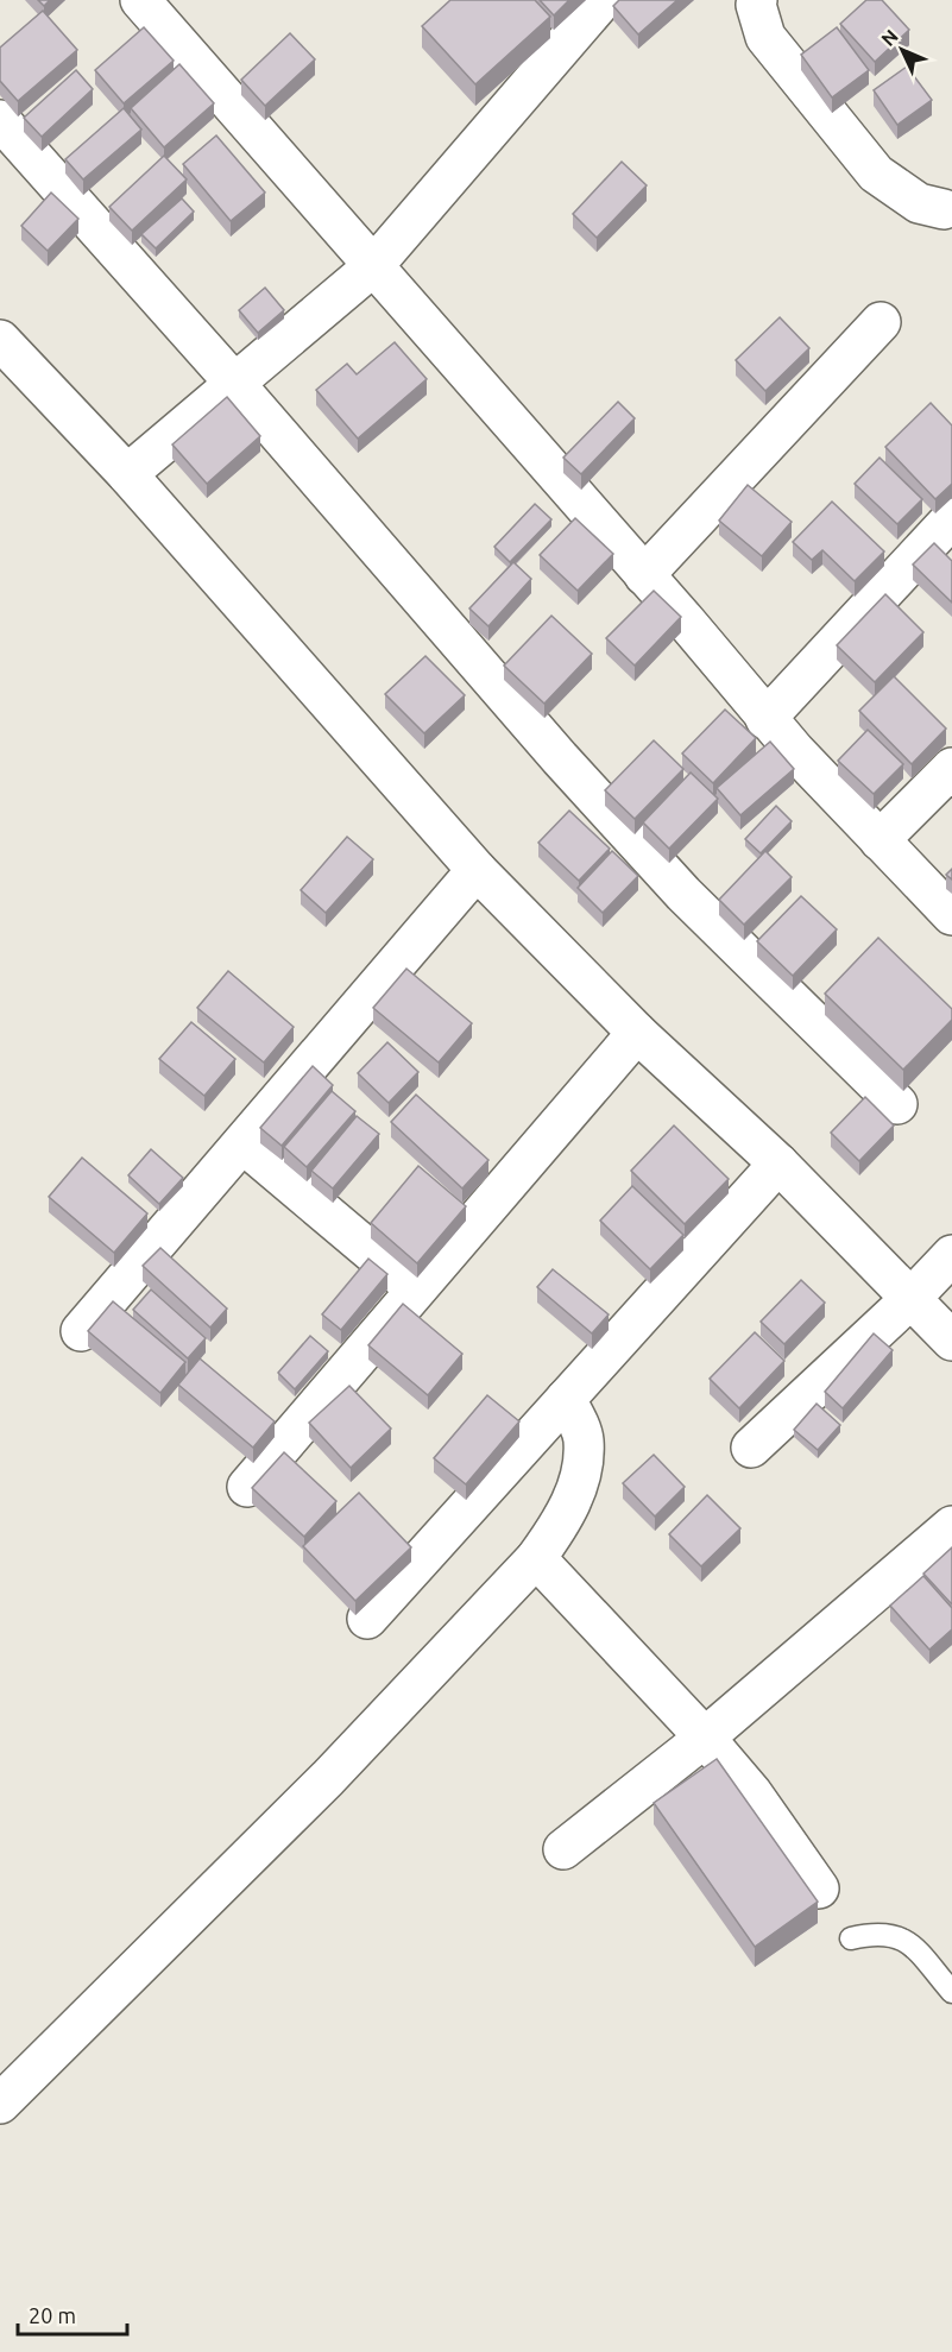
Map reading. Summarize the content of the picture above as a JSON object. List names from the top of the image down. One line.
{"scale_bar":"20 m","north":"top left"}
